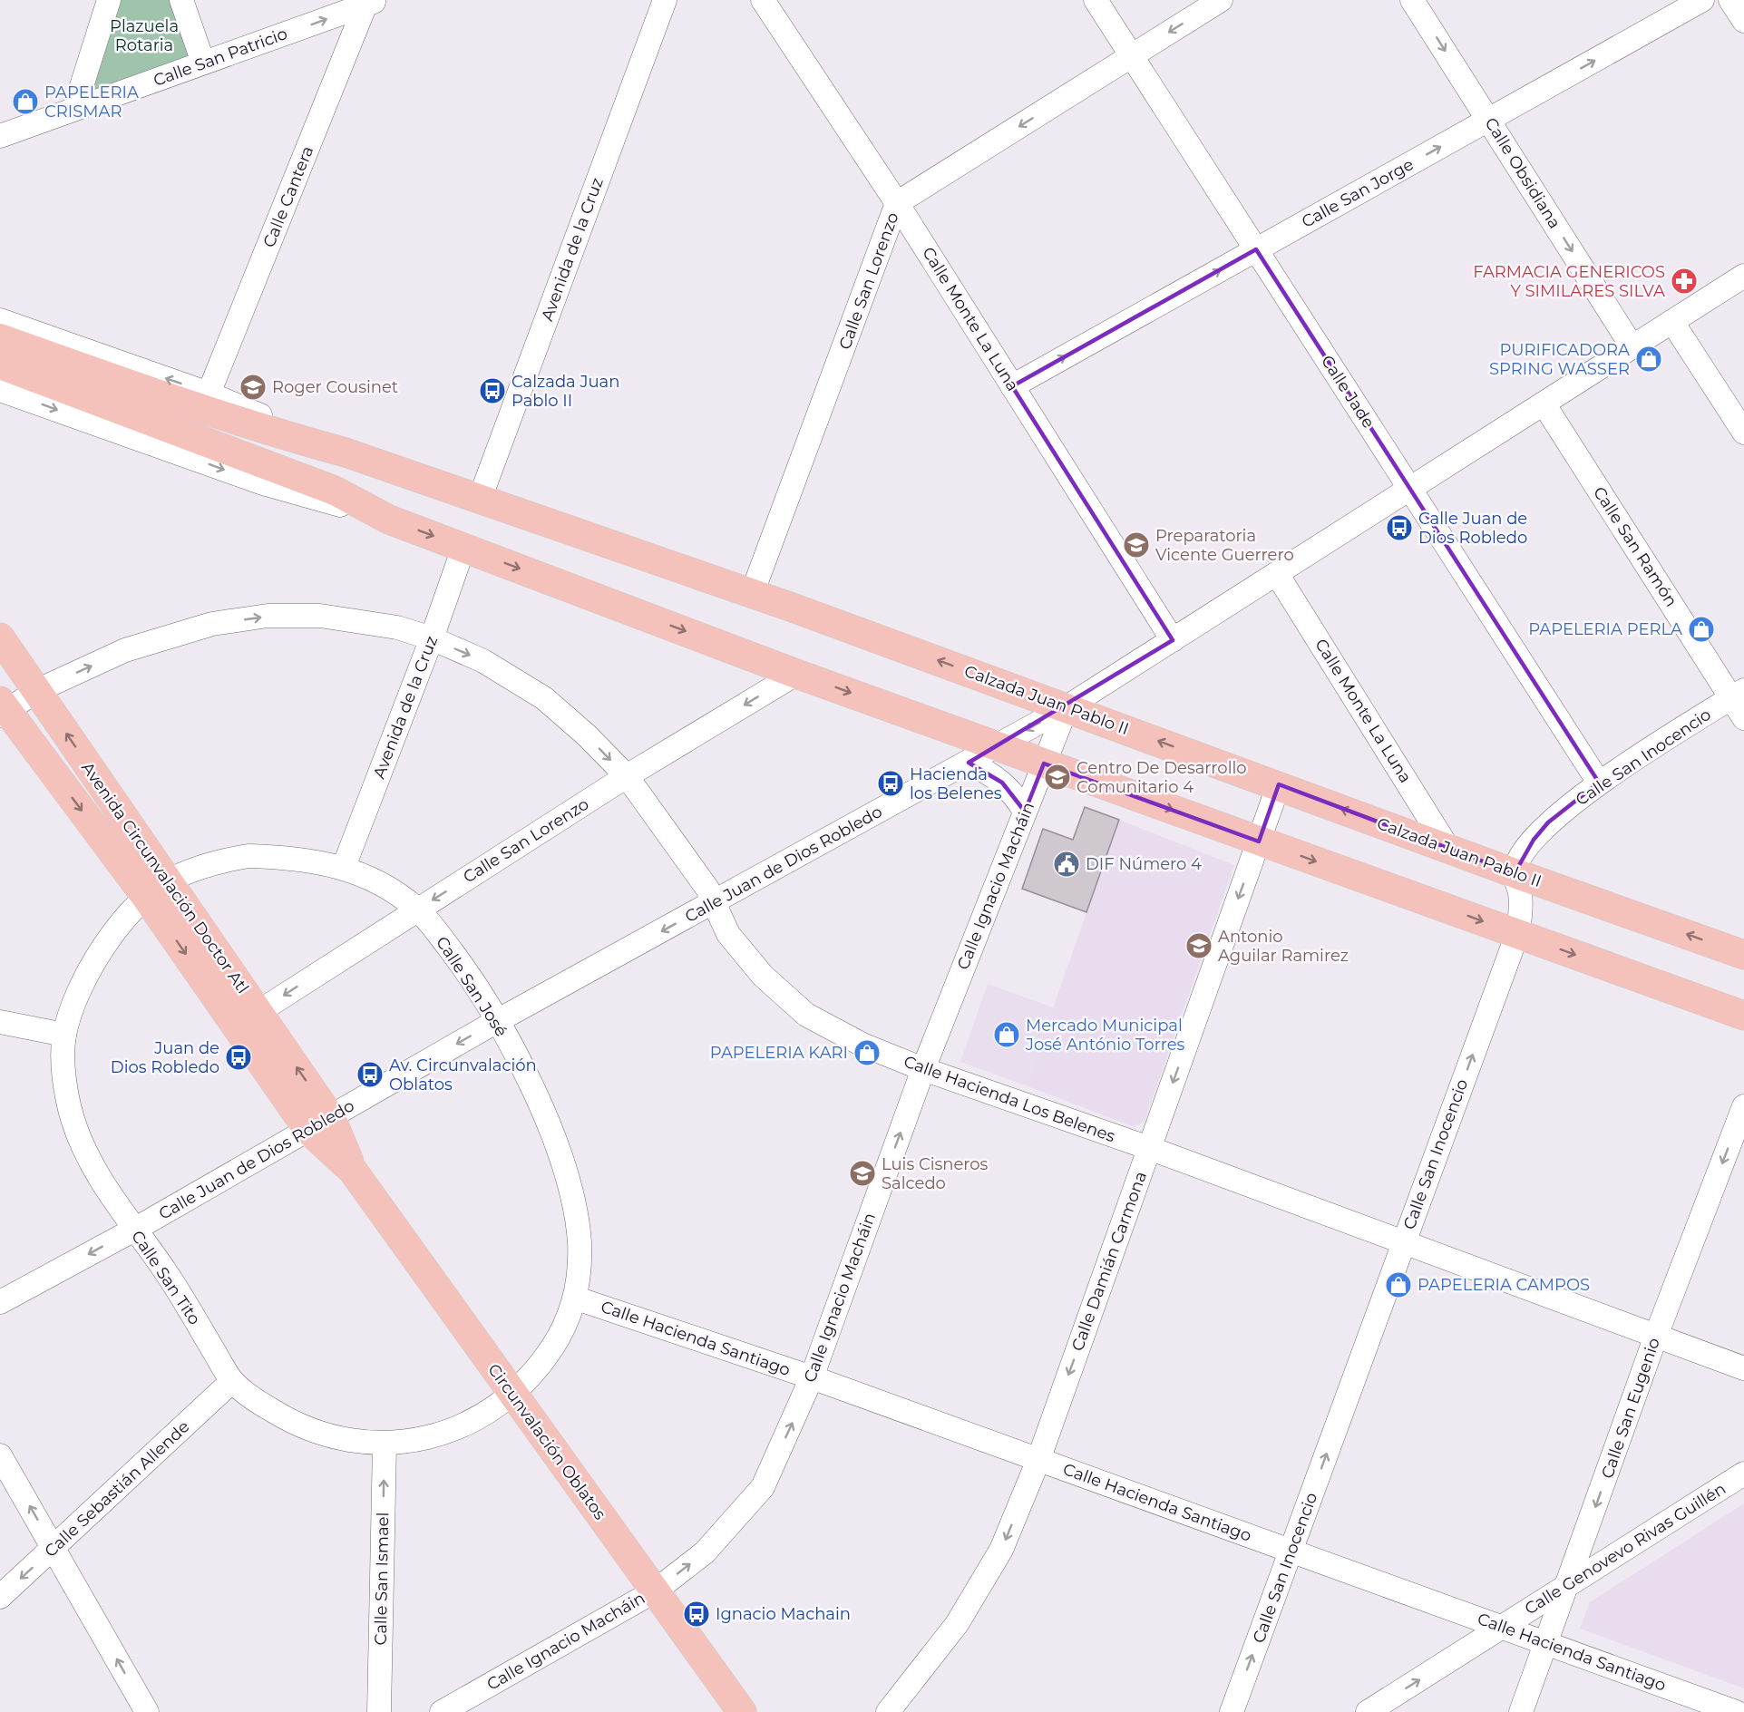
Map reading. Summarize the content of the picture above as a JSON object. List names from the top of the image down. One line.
{"streets":{"main road":["Calzada Juan Pablo II","Avenida Circunvalación Doctor Atl","Circunvalación Oblatos"],"street":["Calle San Patricio","Calle Obsidiana","Calle San Jorge","Calle Cantera","Avenida de la Cruz","Calle San Lorenzo","Calle Monte La Luna","Calle Jade","Calle San Ramón","Calle San Inocencio","Calle Juan de Dios Robledo","Calle Ignacio Macháin","Calle San José","Calle Hacienda Los Belenes","Calle Damián Carmona","Calle San Tito","Calle Hacienda Santiago","Calle San Eugenio","Calle Sebastián Allende","Calle Genovevo Rivas Guillén","Calle San Ismael"]},"crossings":[["Calle San Patricio","Calle Cantera"],["Calle Obsidiana","Calle San Jorge"],["Calle Obsidiana","Calle Juan de Dios Robledo"],["Calle San Jorge","Calle Monte La Luna"],["Calle San Jorge","Calle Jade"],["Calle Cantera","Calzada Juan Pablo II"],["Avenida de la Cruz","Calzada Juan Pablo II"],["Avenida de la Cruz","Calle San José"],["Avenida de la Cruz","Calle Hacienda Los Belenes"],["Calle San Lorenzo","Calle Monte La Luna"],["Calle San Lorenzo","Calle Jade"],["Calle San Lorenzo","Calzada Juan Pablo II"],["Calle San Lorenzo","Avenida Circunvalación Doctor Atl"],["Calle San Lorenzo","Calle San José"],["Calle San Lorenzo","Calle Hacienda Los Belenes"],["Calle Monte La Luna","Calzada Juan Pablo II"],["Calle Monte La Luna","Calle Juan de Dios Robledo"],["Calle Jade","Calle San Inocencio"],["Calle Jade","Calle Juan de Dios Robledo"],["Calle San Ramón","Calle San Inocencio"],["Calle San Ramón","Calle Juan de Dios Robledo"],["Calzada Juan Pablo II","Calle San Inocencio"],["Calzada Juan Pablo II","Calle Juan de Dios Robledo"],["Calzada Juan Pablo II","Calle Ignacio Macháin"],["Calzada Juan Pablo II","Calle Damián Carmona"],["Calle San Inocencio","Calle Hacienda Los Belenes"],["Calle San Inocencio","Calle Hacienda Santiago"],["Calle Juan de Dios Robledo","Avenida Circunvalación Doctor Atl"],["Calle Juan de Dios Robledo","Calle Ignacio Macháin"],["Calle Juan de Dios Robledo","Calle San José"],["Calle Juan de Dios Robledo","Calle Hacienda Los Belenes"],["Calle Juan de Dios Robledo","Calle San Tito"],["Calle Juan de Dios Robledo","Circunvalación Oblatos"],["Avenida Circunvalación Doctor Atl","Calle San José"],["Avenida Circunvalación Doctor Atl","Calle Hacienda Los Belenes"],["Avenida Circunvalación Doctor Atl","Calle San Tito"],["Avenida Circunvalación Doctor Atl","Circunvalación Oblatos"],["Calle Ignacio Macháin","Calle Hacienda Los Belenes"],["Calle Ignacio Macháin","Calle Hacienda Santiago"],["Calle Ignacio Macháin","Circunvalación Oblatos"],["Calle San José","Calle San Tito"],["Calle San José","Calle Hacienda Santiago"],["Calle San José","Circunvalación Oblatos"],["Calle Hacienda Los Belenes","Calle Damián Carmona"],["Calle Hacienda Los Belenes","Calle San Eugenio"],["Calle Damián Carmona","Calle Hacienda Santiago"],["Calle San Tito","Circunvalación Oblatos"],["Calle San Tito","Calle Sebastián Allende"],["Calle San Tito","Calle San Ismael"],["Calle Hacienda Santiago","Calle San Eugenio"],["Calle Hacienda Santiago","Calle Genovevo Rivas Guillén"],["Calle San Eugenio","Calle Genovevo Rivas Guillén"]],"one_way":["Calle San Patricio","Calle Obsidiana","Calle San Jorge","Calle San Lorenzo","Calle San Inocencio","Calle Ignacio Macháin","Calle Damián Carmona","Calle San Eugenio","Calle Genovevo Rivas Guillén","Calle San Ismael"],"parks":["Plazuela Rotaria"],"places":{"shop":["PAPELERIA CRISMAR","PURIFICADORA SPRING WASSER","PAPELERIA PERLA","Mercado Municipal José António Torres","PAPELERIA KARI","PAPELERIA CAMPOS"],"pharmacy":["FARMACIA GENERICOS Y SIMILARES SILVA"],"school or university":["Roger Cousinet","Preparatoria Vicente Guerrero","Centro De Desarrollo Comunitario 4","Antonio Aguilar Ramirez","Luis Cisneros Salcedo"],"bus stop":["Calzada Juan Pablo II","Calle Juan de Dios Robledo","Hacienda los Belenes","Juan de Dios Robledo","Av. Circunvalación Oblatos","Ignacio Machain"],"public building":["DIF Número 4"]}}
